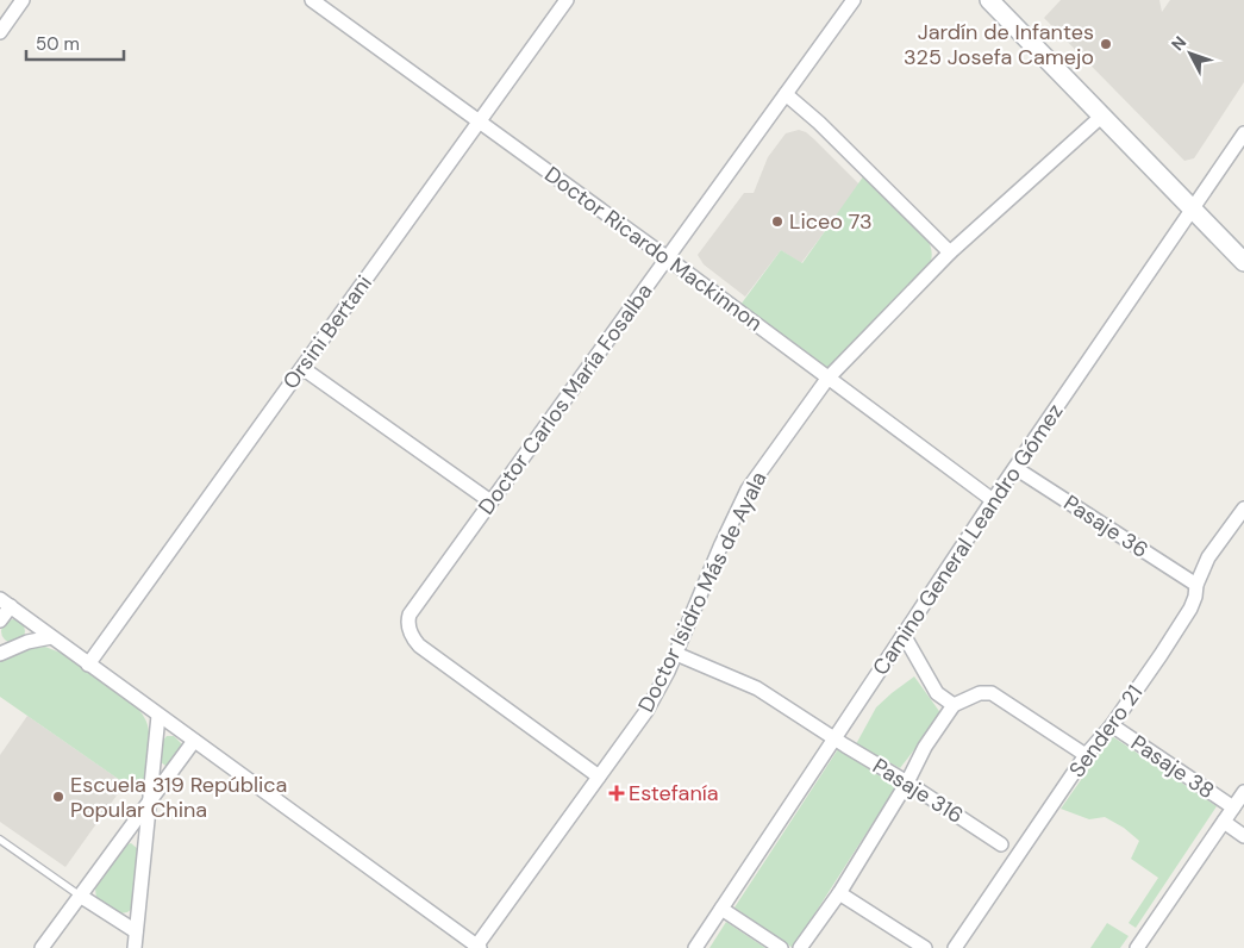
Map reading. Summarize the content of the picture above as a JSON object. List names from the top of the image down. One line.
{"streets":{"street":["Doctor Ricardo Mackinnon","Orsini Bertani","Doctor Carlos María Fosalba","Pasaje 36","Camino General Leandro Gómez","Doctor Isidro Más de Ayala","Sendero 21","Pasaje 38","Pasaje 316"]},"crossings":[["Doctor Ricardo Mackinnon","Orsini Bertani"],["Doctor Ricardo Mackinnon","Doctor Carlos María Fosalba"],["Doctor Ricardo Mackinnon","Camino General Leandro Gómez"],["Doctor Ricardo Mackinnon","Doctor Isidro Más de Ayala"],["Doctor Carlos María Fosalba","Doctor Isidro Más de Ayala"],["Pasaje 36","Camino General Leandro Gómez"],["Pasaje 36","Sendero 21"],["Camino General Leandro Gómez","Pasaje 316"],["Doctor Isidro Más de Ayala","Pasaje 316"],["Sendero 21","Pasaje 38"]],"places":{"other":["Jardín de Infantes 325 Josefa Camejo","Liceo 73","Escuela 319 República Popular China"],"health":["Estefanía"]},"scale_bar":"50 m","north":"top left"}
